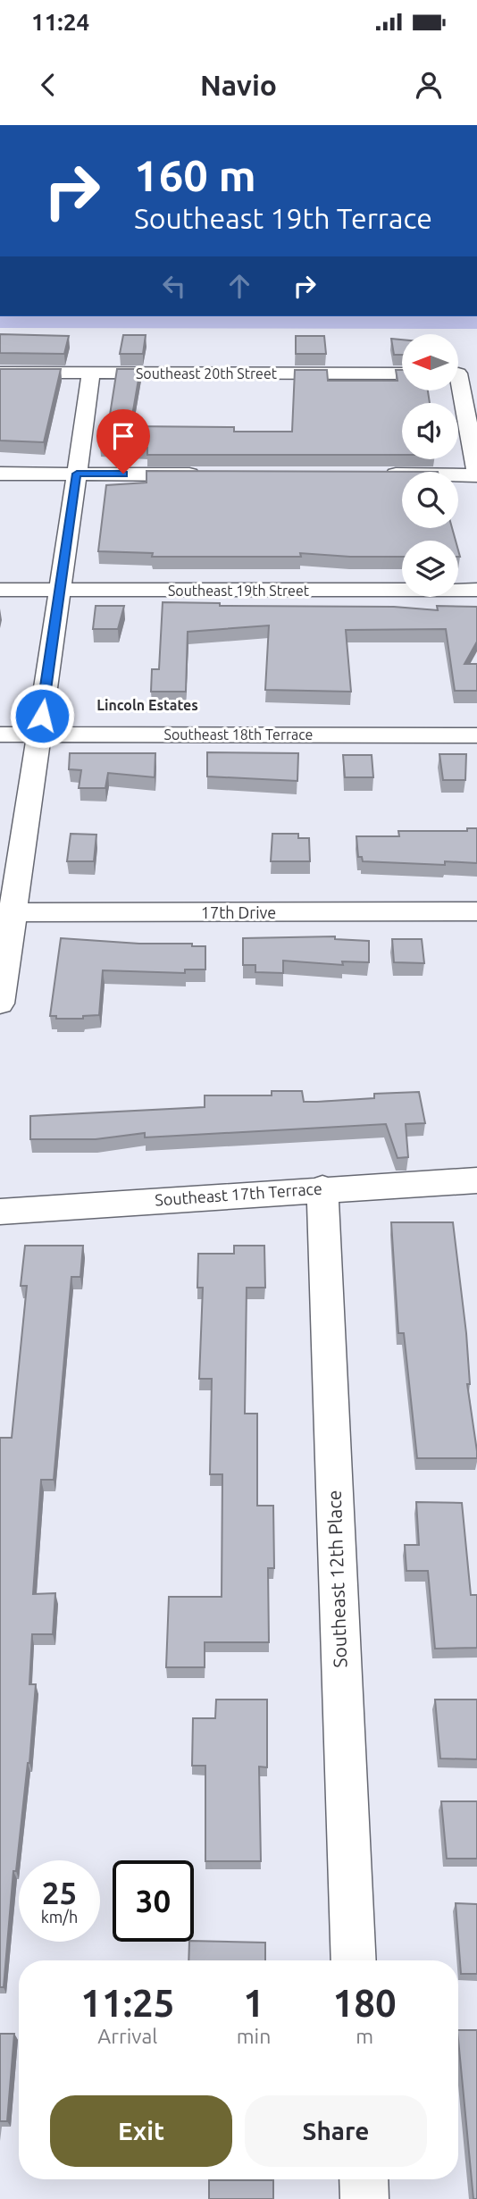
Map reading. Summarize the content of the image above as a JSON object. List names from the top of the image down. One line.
{"streets":{"street":["Southeast 20th Street","Southeast 19th Street","Southeast 18th Terrace","17th Drive","Southeast 17th Terrace","Southeast 12th Place"]},"crossings":[["Southeast 17th Terrace","Southeast 12th Place"]],"districts":["Lincoln Estates"],"north":"left","page":{"status":"11:24","header":"Navio","turn":["160 m","Southeast 19th Terrace"],"speed":"25 km/h","limit":"30","eta":["11:25","Arrival","1","min","180","m"],"buttons":["Exit","Share"]}}
